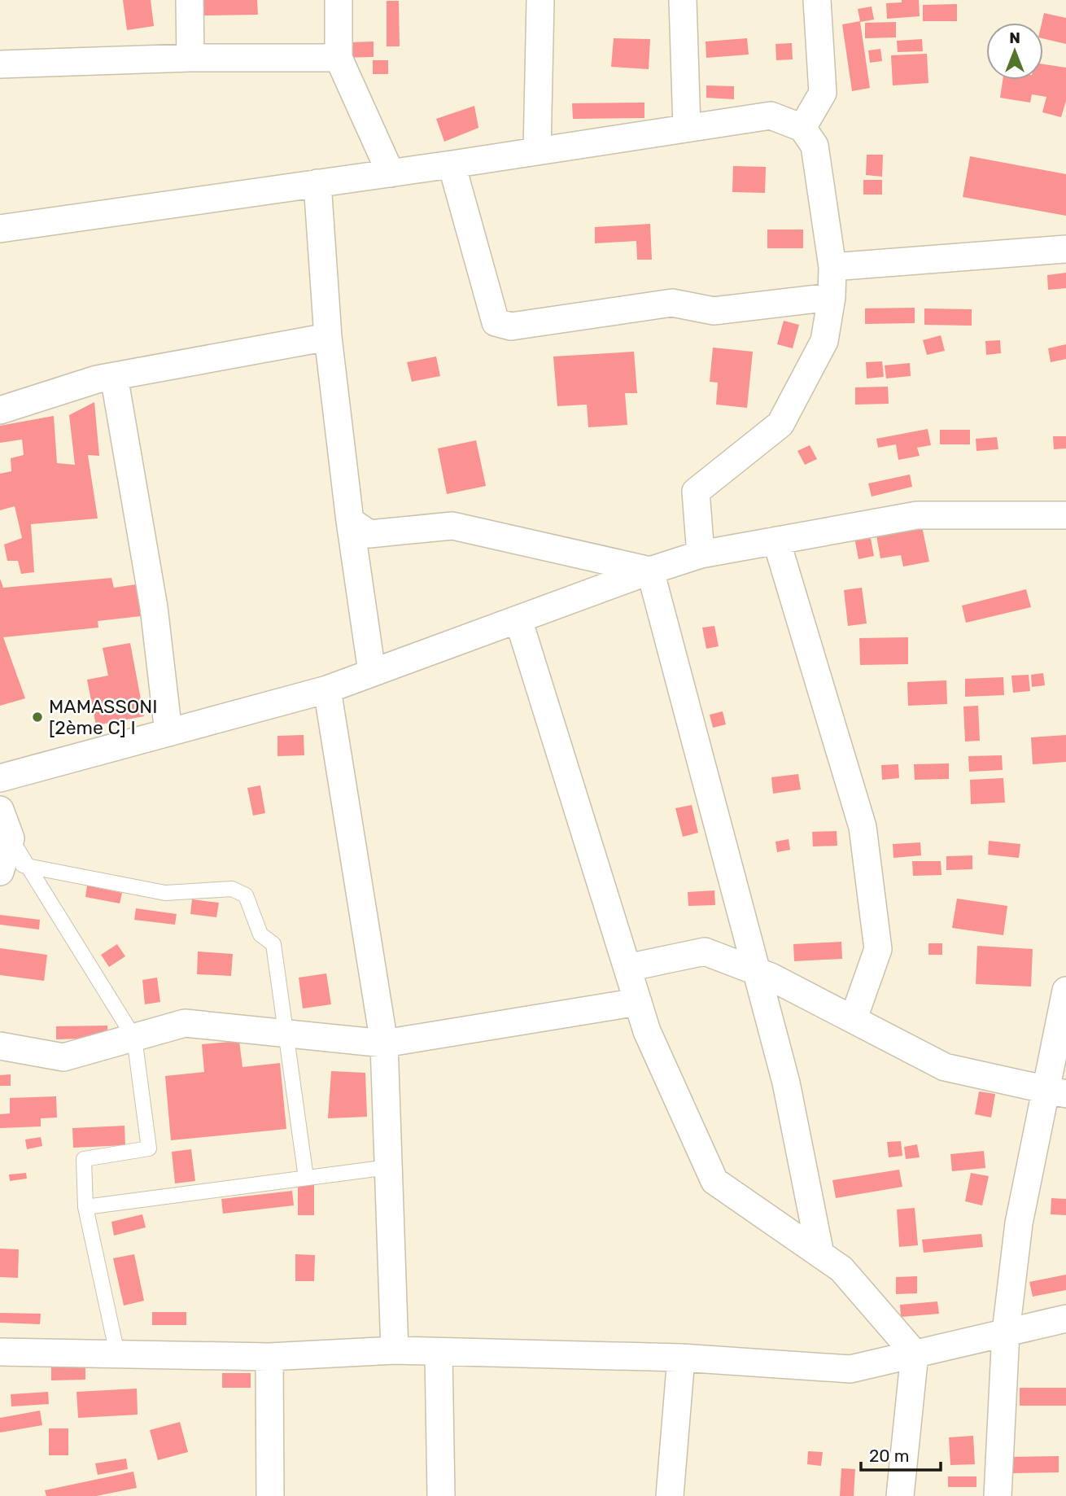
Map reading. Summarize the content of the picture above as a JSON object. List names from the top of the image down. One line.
{"places":["MAMASSONI [2ème C] I"],"scale_bar":"20 m","north":"top"}
